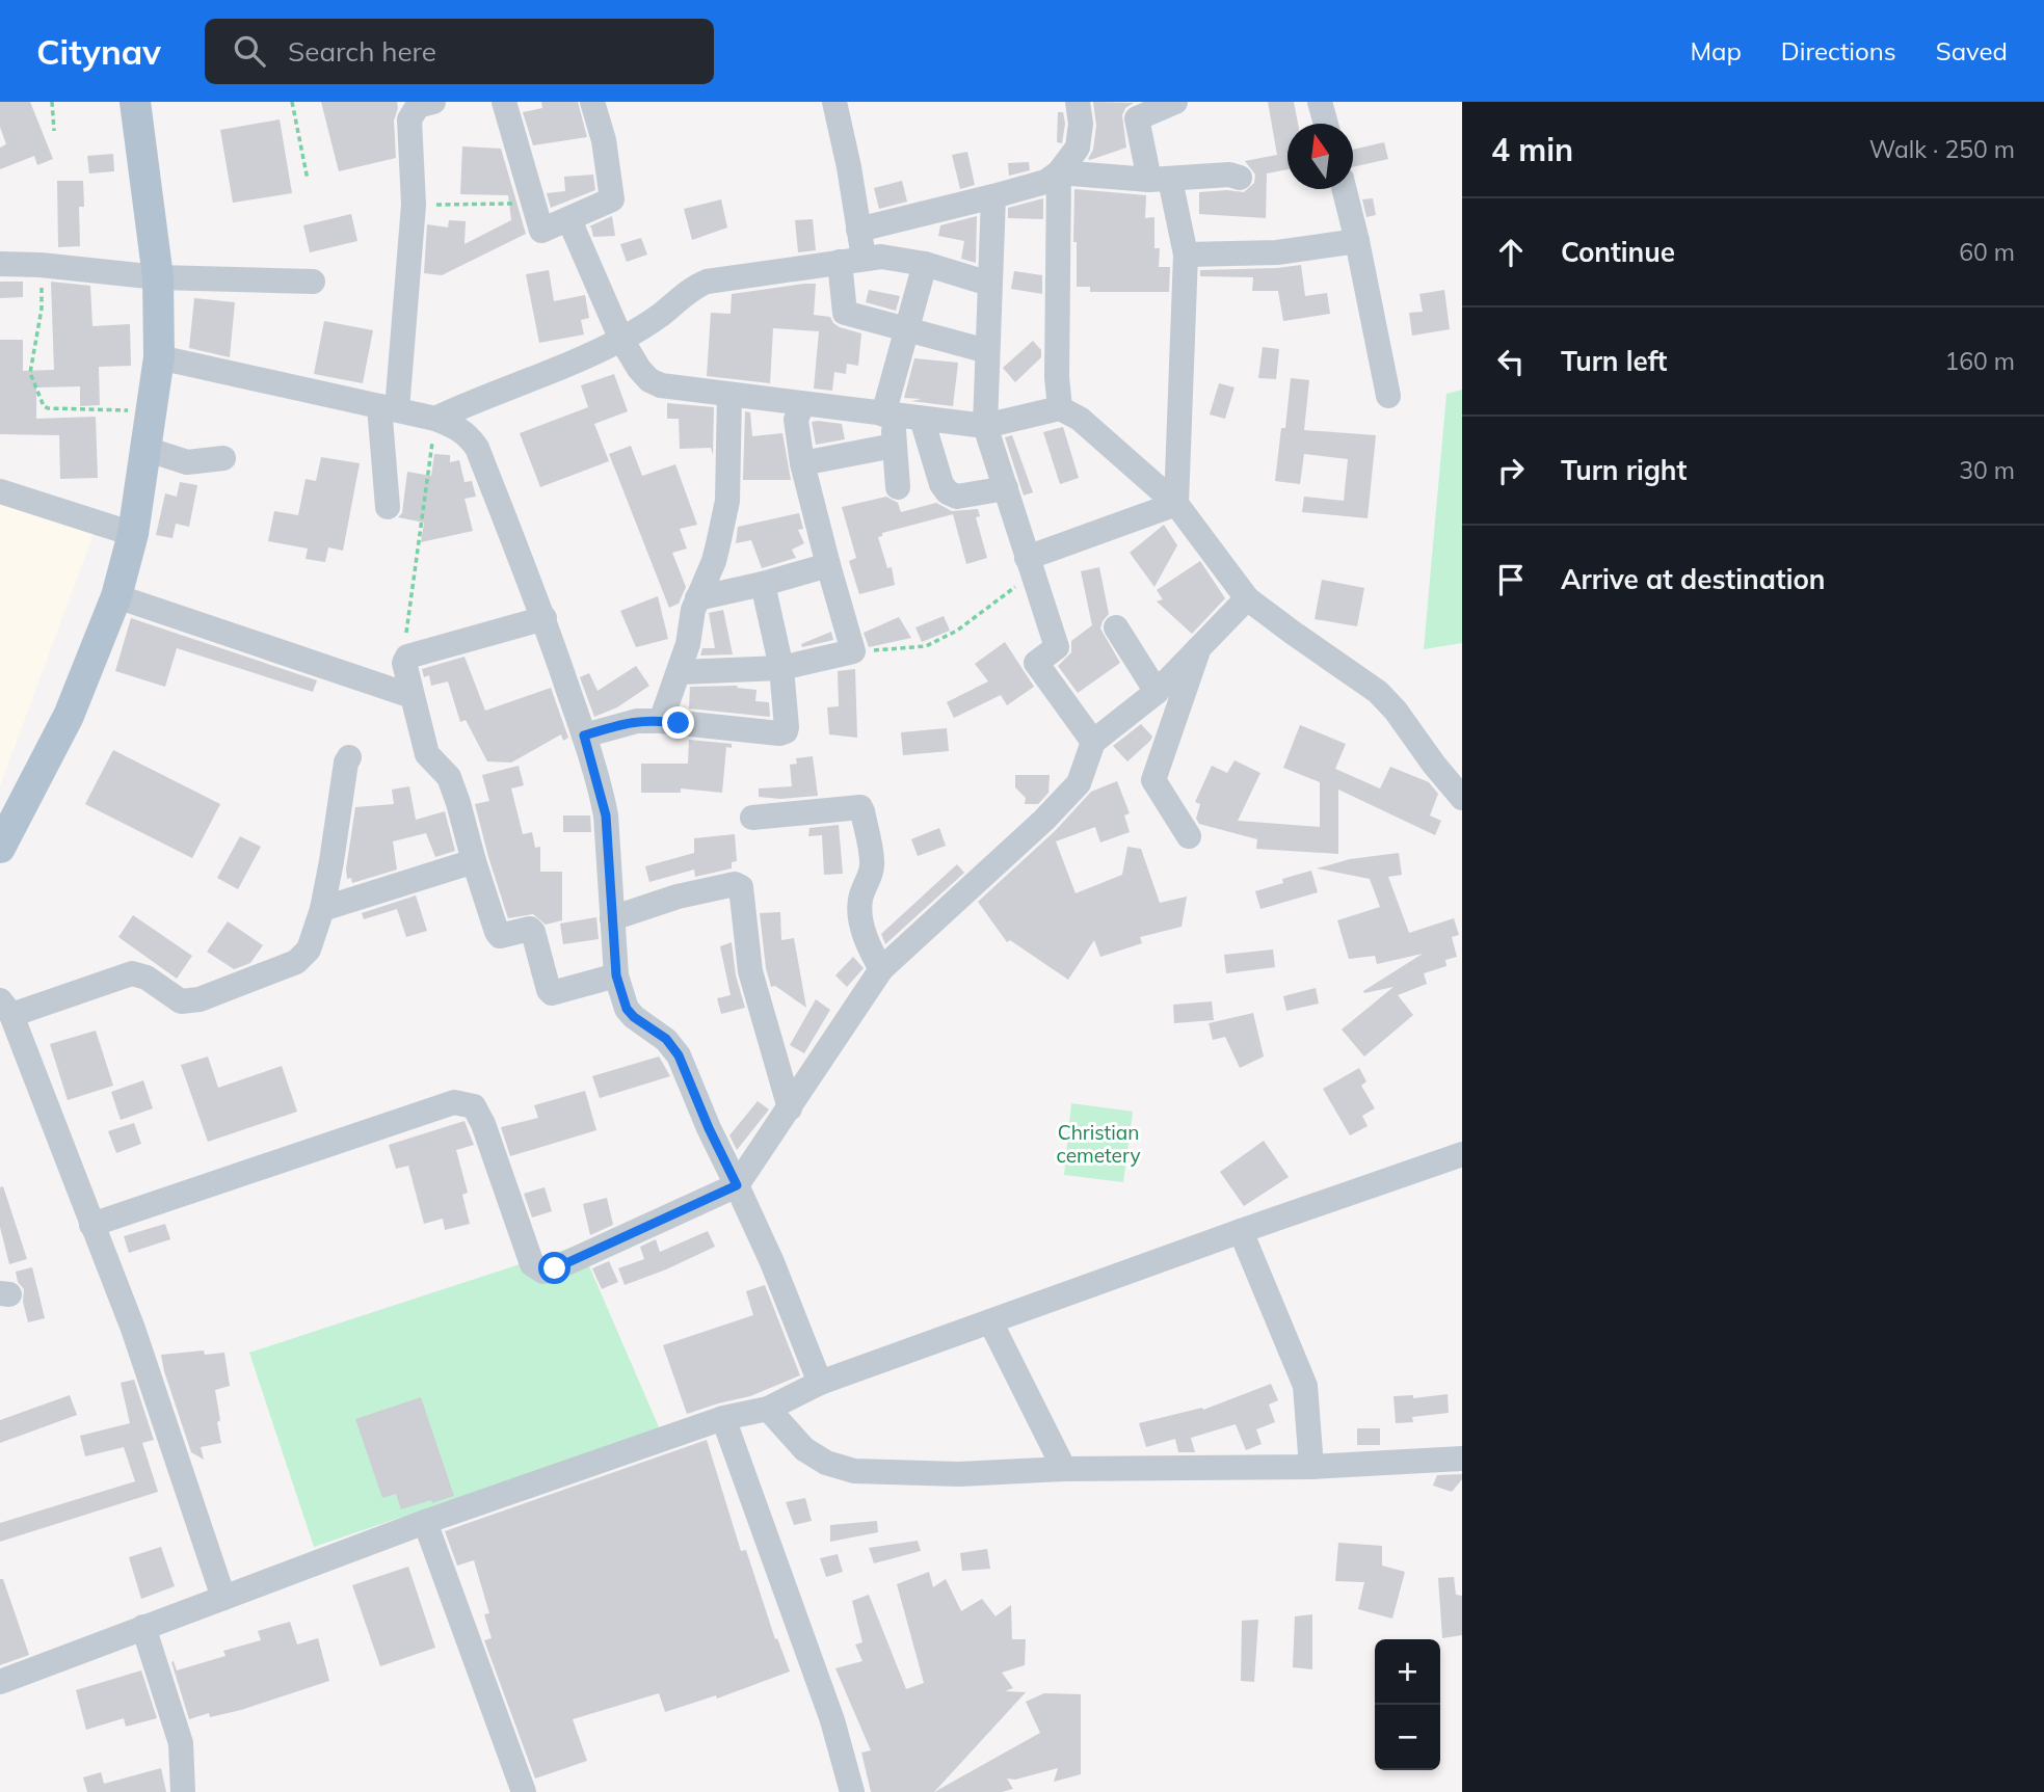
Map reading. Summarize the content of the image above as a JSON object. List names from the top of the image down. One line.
{"parks":["Christian cemetery"],"north":"top","page":{"header":"Citynav","search":"Search here","nav":["Map","Directions","Saved"],"heading":["4 min","Walk · 250 m"],"list":[["Continue","60 m"],["Turn left","160 m"],["Turn right","30 m"],"Arrive at destination"],"map_buttons":["+","−"]}}
